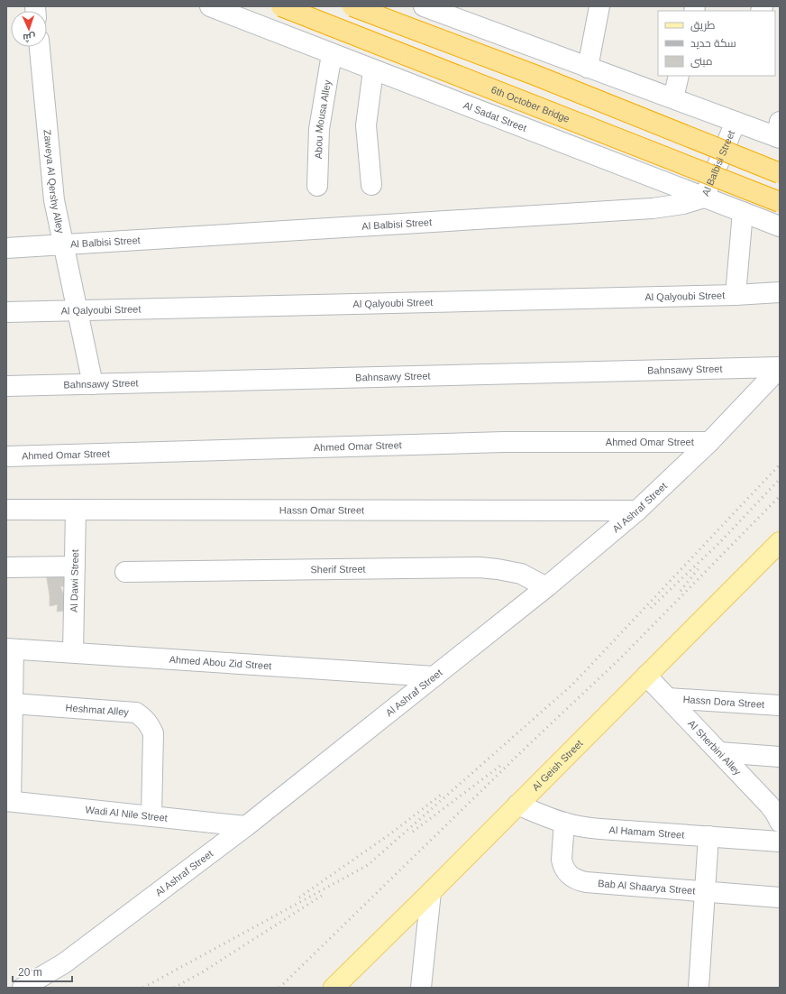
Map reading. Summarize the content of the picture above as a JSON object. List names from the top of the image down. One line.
{"streets":{"highway":["6th October Bridge"],"main road":["Al Geish Street"],"street":["Al Sadat Street","Abou Mousa Alley","Al Balbisi Street","Zaweya Al Qershy Alley","Al Qalyoubi Street","Bahnsawy Street","Ahmed Omar Street","Al Ashraf Street","Hassn Omar Street","Sherif Street","Al Dawi Street","Ahmed Abou Zid Street","Hassn Dora Street","Heshmat Alley","Al Sherbini Alley","Wadi Al Nile Street","Al Hamam Street","Bab Al Shaarya Street"]},"crossings":[["Al Sadat Street","Abou Mousa Alley"],["Al Sadat Street","Al Balbisi Street"],["Al Balbisi Street","Zaweya Al Qershy Alley"],["Zaweya Al Qershy Alley","Al Qalyoubi Street"],["Zaweya Al Qershy Alley","Bahnsawy Street"],["Bahnsawy Street","Al Ashraf Street"],["Ahmed Omar Street","Al Ashraf Street"],["Al Ashraf Street","Hassn Omar Street"],["Al Ashraf Street","Sherif Street"],["Al Ashraf Street","Ahmed Abou Zid Street"],["Al Ashraf Street","Wadi Al Nile Street"],["Hassn Omar Street","Al Dawi Street"],["Al Dawi Street","Ahmed Abou Zid Street"],["Hassn Dora Street","Al Sherbini Alley"],["Heshmat Alley","Wadi Al Nile Street"],["Al Sherbini Alley","Al Geish Street"],["Al Geish Street","Al Hamam Street"],["Al Hamam Street","Bab Al Shaarya Street"]],"legend":["طريق","سكة حديد","مبنى"],"scale_bar":"20 m","north":"bottom"}
